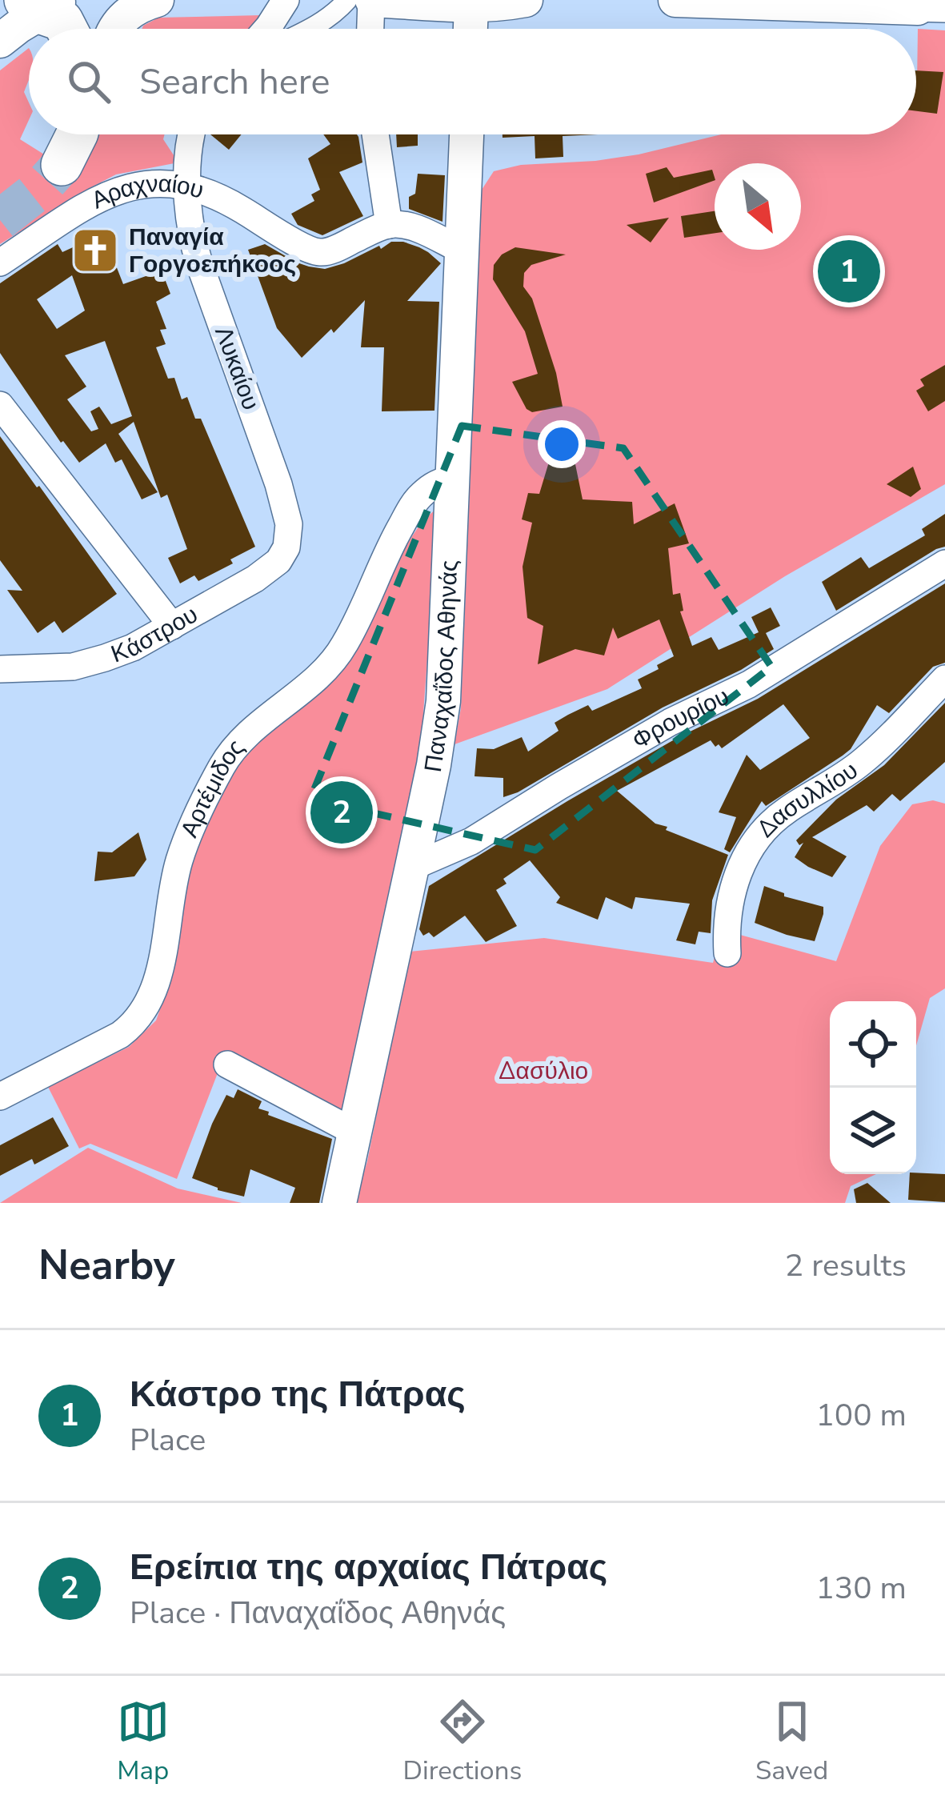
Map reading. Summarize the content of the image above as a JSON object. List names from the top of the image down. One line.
{"streets":{"street":["Αραχναίου","Λυκαίου","Κάστρου","Παναχαΐδος Αθηνάς","Φρουρίου","Αρτέμιδος","Δασυλλίου"]},"crossings":[["Αραχναίου","Λυκαίου"],["Λυκαίου","Κάστρου"],["Παναχαΐδος Αθηνάς","Φρουρίου"],["Παναχαΐδος Αθηνάς","Αρτέμιδος"]],"parks":["Δασύλιο"],"places":{"church":["Παναγία Γοργοεπήκοος"]},"north":"bottom right","page":{"search":"Search here","pins":["1","2"],"heading":["Nearby","2 results"],"list":[{"mark":"1","name":"Κάστρο της Πάτρας","note":"Place","value":"100 m"},{"mark":"2","name":"Ερείπια της αρχαίας Πάτρας","note":"Place · Παναχαΐδος Αθηνάς","value":"130 m"}],"nav":["Map","Directions","Saved"]}}
